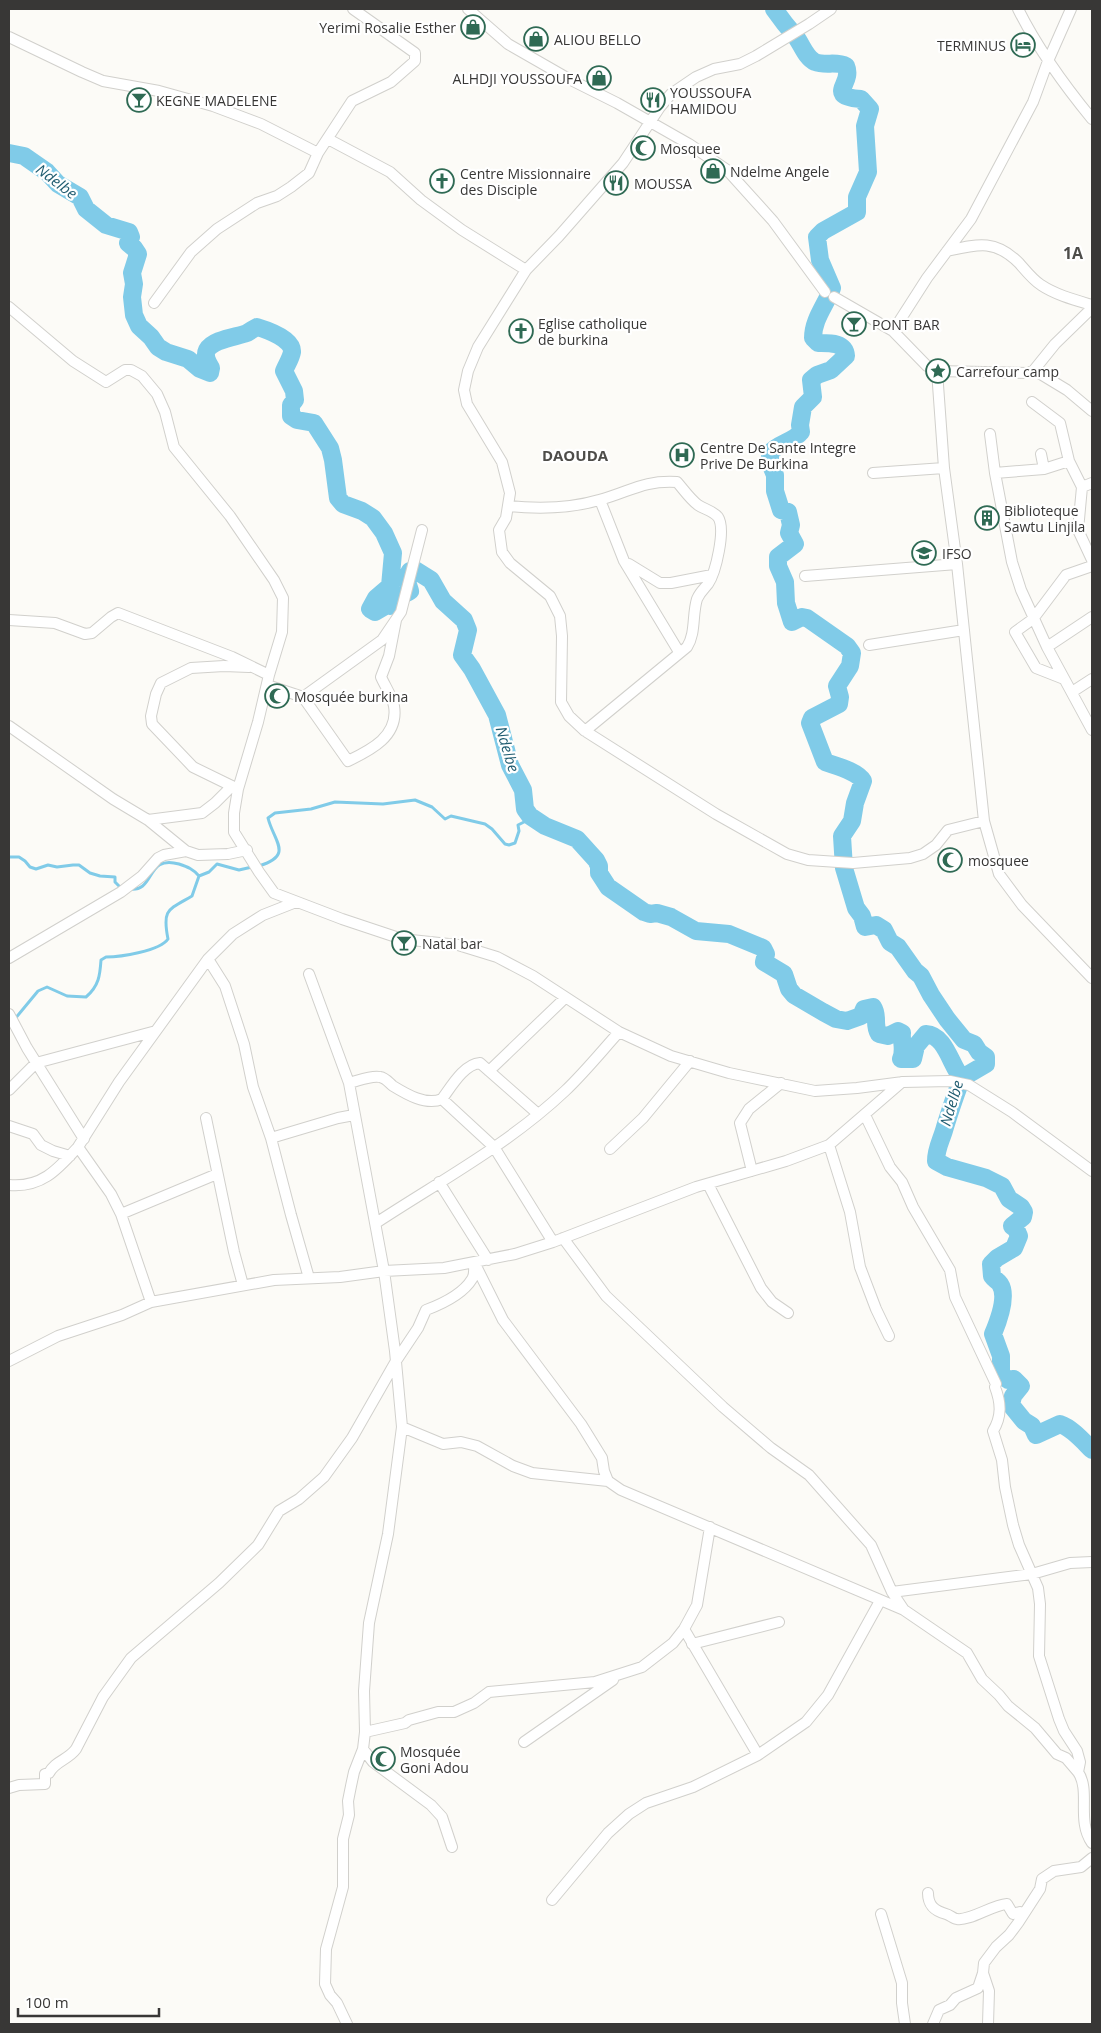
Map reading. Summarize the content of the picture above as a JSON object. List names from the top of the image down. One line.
{"districts":["1A","DAOUDA"],"water":["Ndelbe"],"places":{"shop":["Yerimi Rosalie Esther","ALIOU BELLO","ALHDJI YOUSSOUFA","Ndelme Angele"],"hotel":["TERMINUS"],"bar":["KEGNE MADELENE","PONT BAR","Natal bar"],"restaurant":["YOUSSOUFA HAMIDOU","MOUSSA"],"mosque":["Mosquee","Mosquée burkina","mosquee","Mosquée Goni Adou"],"church":["Centre Missionnaire des Disciple","Eglise catholique de burkina"],"place":["Carrefour camp"],"hospital":["Centre De Sante Integre Prive De Burkina"],"building":["Biblioteque Sawtu Linjila"],"school or university":["IFSO"]},"scale_bar":"100 m"}
